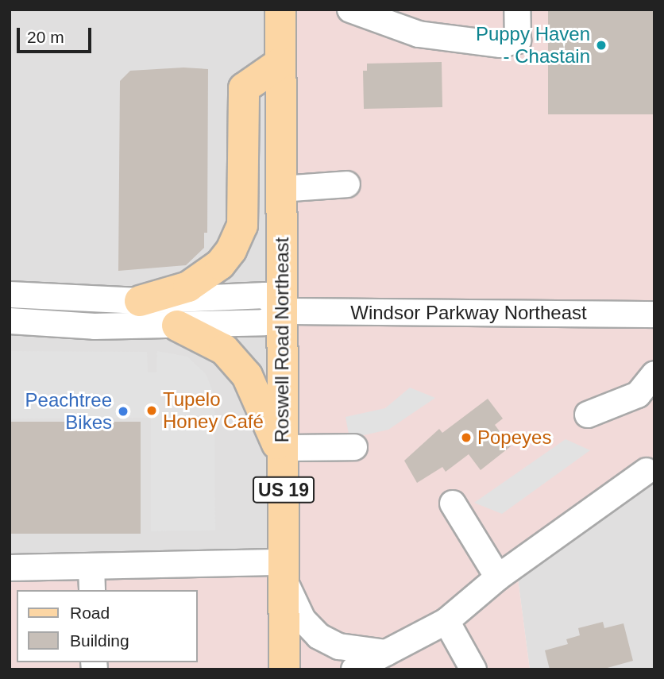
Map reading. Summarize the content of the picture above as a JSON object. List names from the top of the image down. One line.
{"streets":{"main road":["Roswell Road Northeast","US 19"],"street":["Windsor Parkway Northeast"]},"crossings":[["Windsor Parkway Northeast","Roswell Road Northeast"]],"places":["Puppy Haven - Chastain","Tupelo Honey Café","Peachtree Bikes","Popeyes"],"legend":["Road","Building"],"scale_bar":"20 m"}
